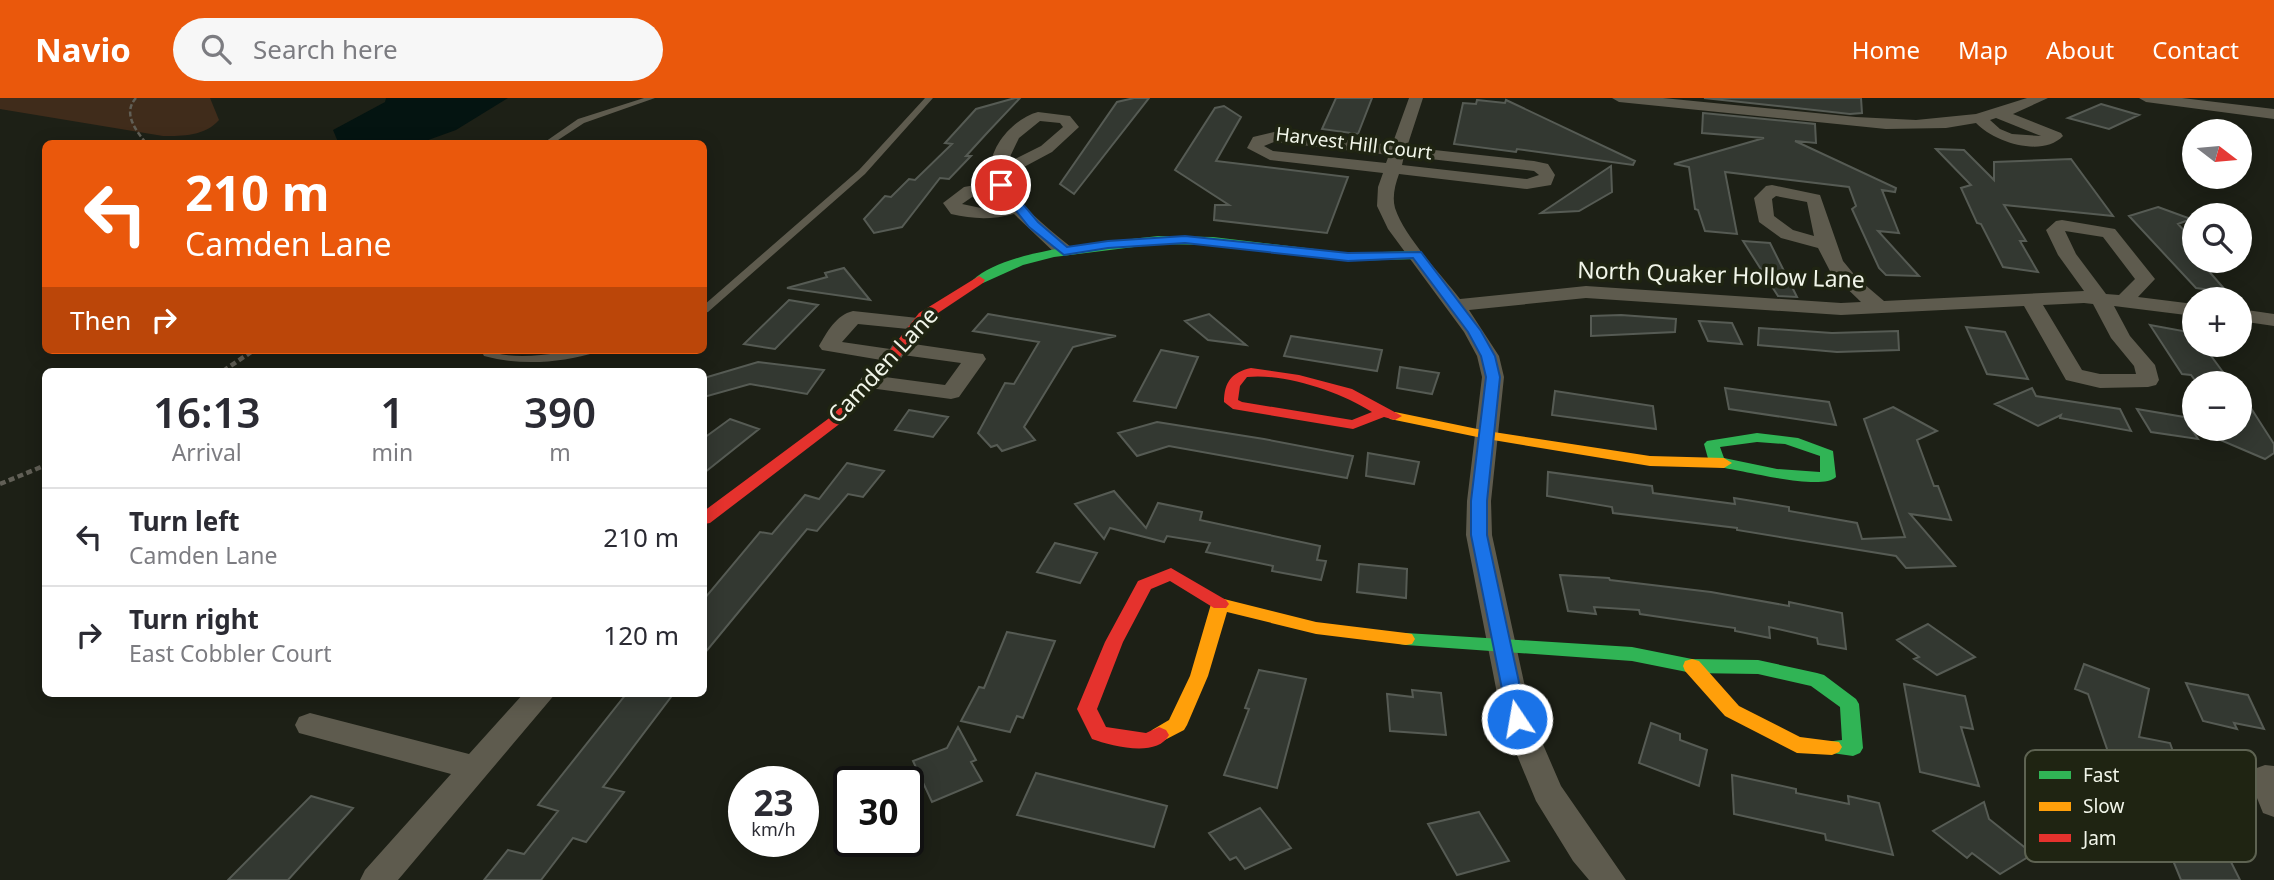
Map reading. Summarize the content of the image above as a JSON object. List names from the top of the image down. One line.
{"streets":{"street":["Harvest Hill Court","North Quaker Hollow Lane","Camden Lane"]},"legend":["Fast","Slow","Jam"],"north":"right","page":{"header":"Navio","search":"Search here","nav":["Home","Map","About","Contact"],"map_buttons":["+","−"],"turn":["210 m","Camden Lane"],"then":"Then","eta":["16:13","Arrival","1","min","390","m"],"list":[{"name":"Turn left","note":"Camden Lane","value":"210 m"},{"name":"Turn right","note":"East Cobbler Court","value":"120 m"}],"speed":"23 km/h","limit":"30"}}
